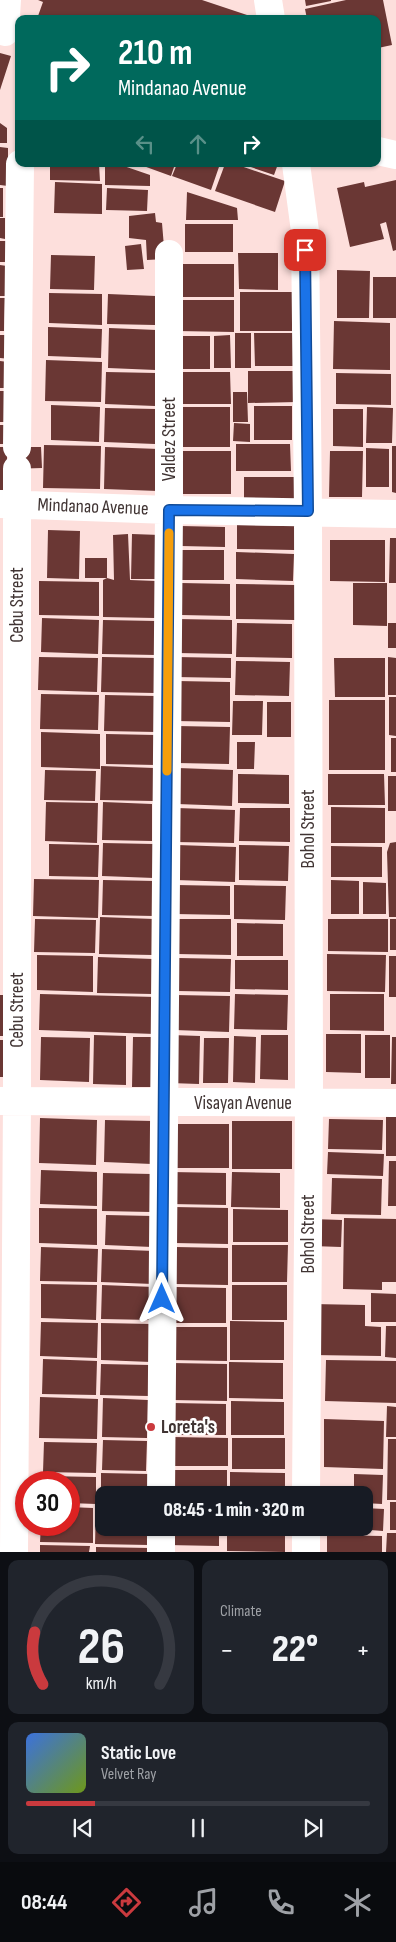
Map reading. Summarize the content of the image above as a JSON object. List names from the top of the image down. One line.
{"streets":{"street":["Valdez Street","Mindanao Avenue","Cebu Street","Bohol Street","Visayan Avenue"]},"crossings":[["Valdez Street","Mindanao Avenue"],["Valdez Street","Visayan Avenue"],["Mindanao Avenue","Cebu Street"],["Mindanao Avenue","Bohol Street"],["Cebu Street","Visayan Avenue"],["Bohol Street","Visayan Avenue"]],"places":["Loreta's"],"page":{"turn":["210 m","Mindanao Avenue"],"limit":"30","trip":"08:45 · 1 min · 320 m","tile":"Climate","heat":["−","22°","+"],"song":["Static Love","Velvet Ray"],"tabs":"08:44","gauge":["26","km/h"]}}
